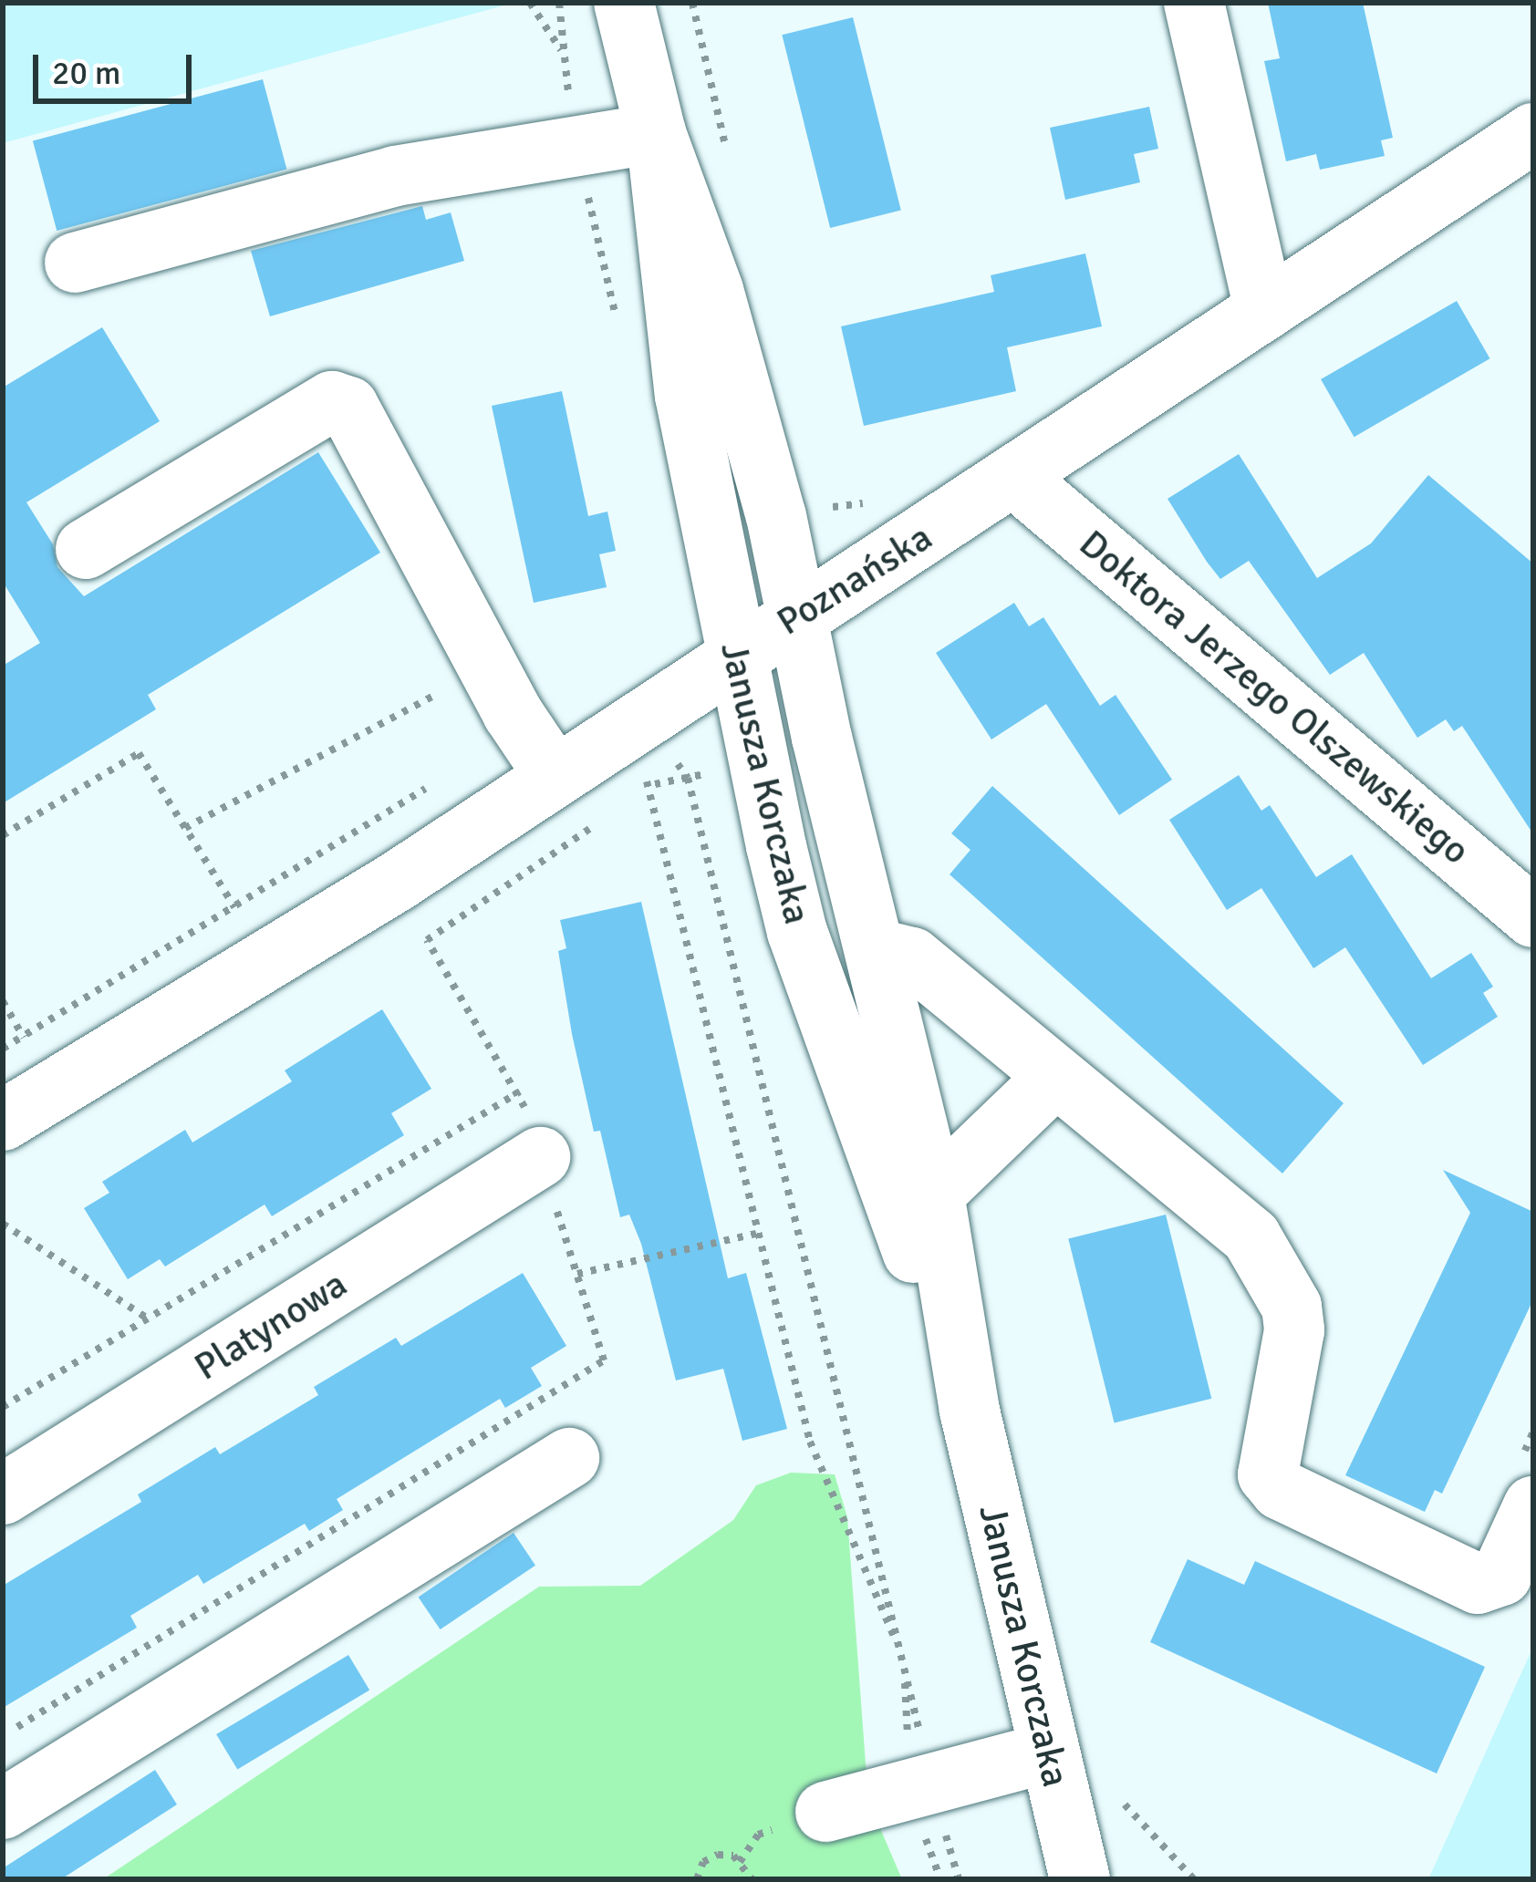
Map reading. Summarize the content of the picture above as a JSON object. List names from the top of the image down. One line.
{"streets":{"street":["Poznańska","Doktora Jerzego Olszewskiego","Janusza Korczaka","Platynowa"]},"crossings":[["Poznańska","Doktora Jerzego Olszewskiego"],["Poznańska","Janusza Korczaka"]],"scale_bar":"20 m"}
